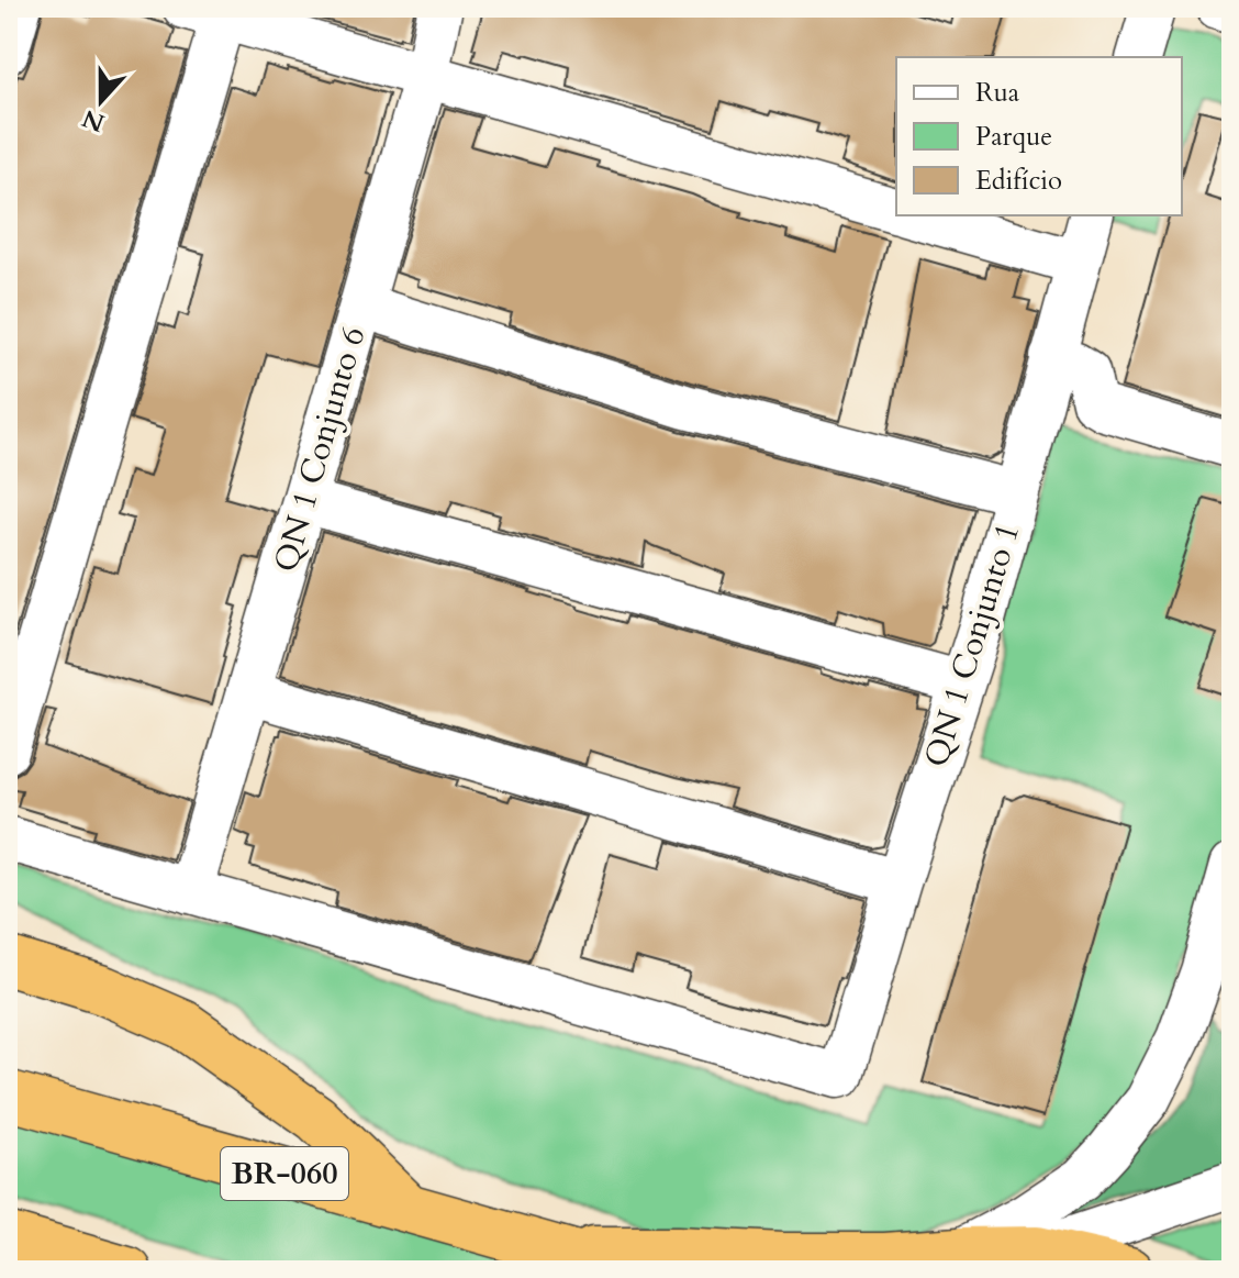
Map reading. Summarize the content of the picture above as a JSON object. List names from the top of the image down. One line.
{"streets":{"highway":["BR-060"],"street":["QN 1 Conjunto 6","QN 1 Conjunto 1"]},"crossings":[["QN 1 Conjunto 6","QN 1 Conjunto 1"]],"legend":["Rua","Parque","Edifício"],"north":"bottom"}
